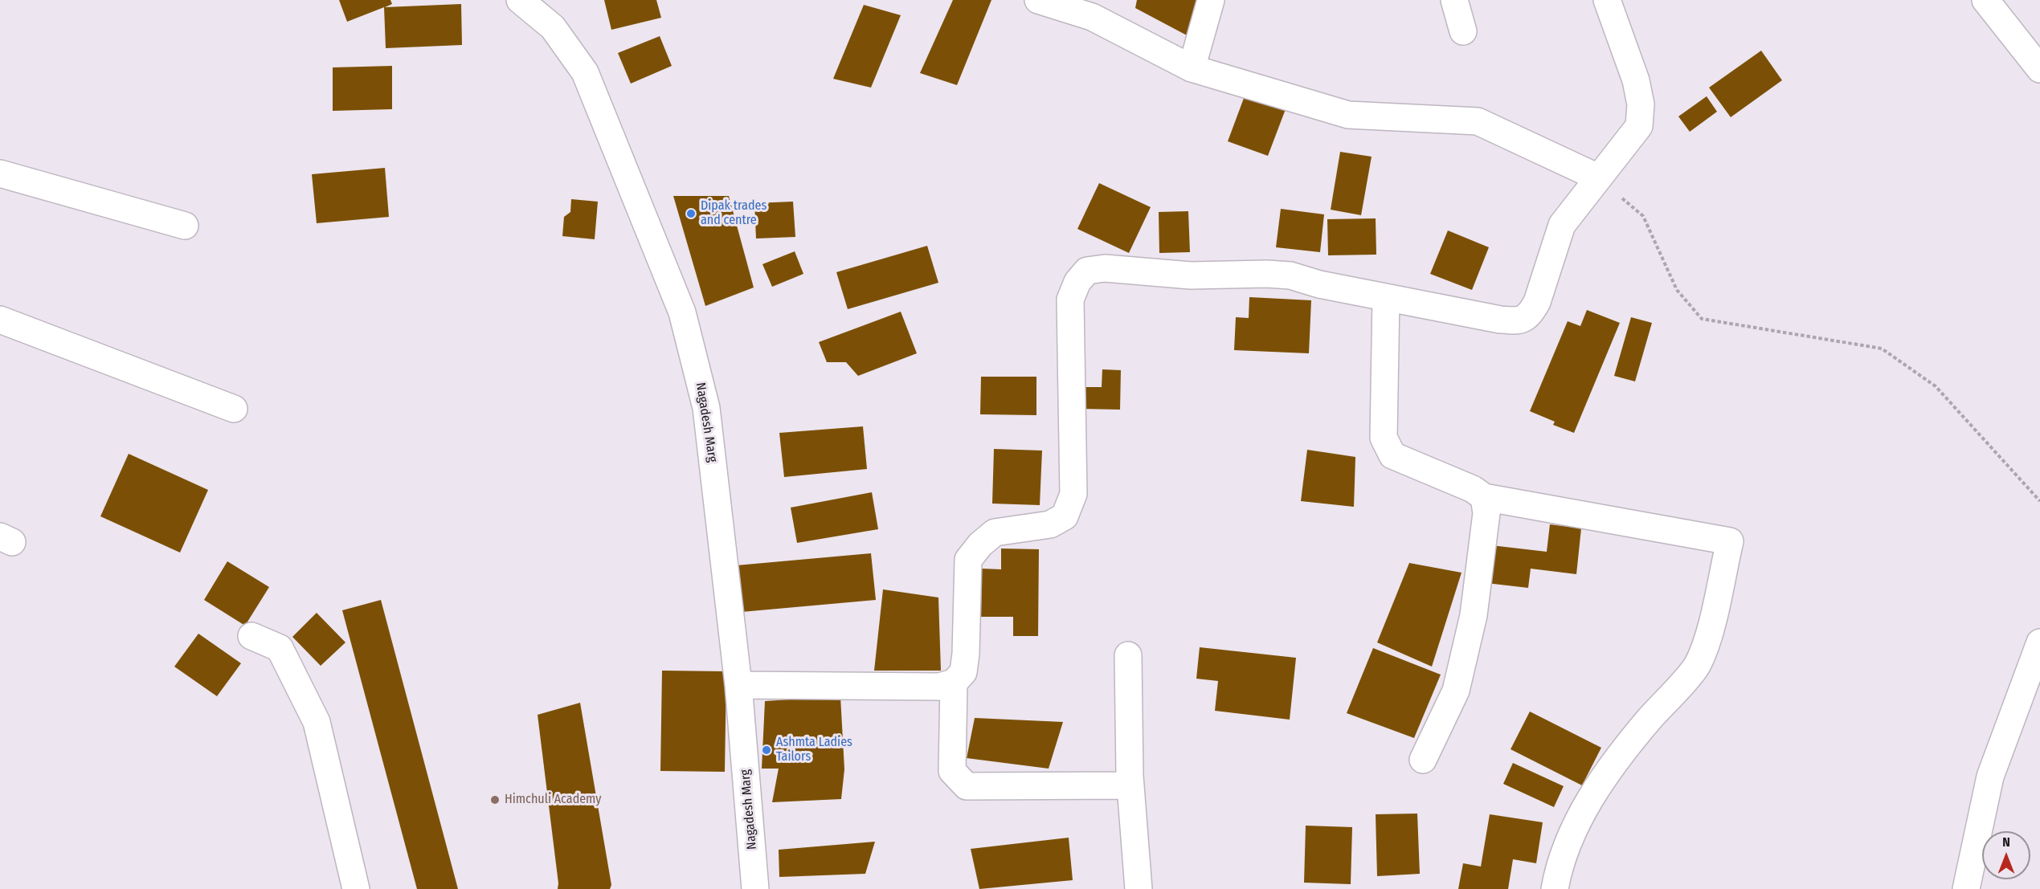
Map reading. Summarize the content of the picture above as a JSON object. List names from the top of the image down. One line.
{"streets":{"street":["Nagadesh Marg"]},"places":["Dipak trades and centre","Ashmta Ladies Tailors","Himchuli Academy"],"north":"top"}
